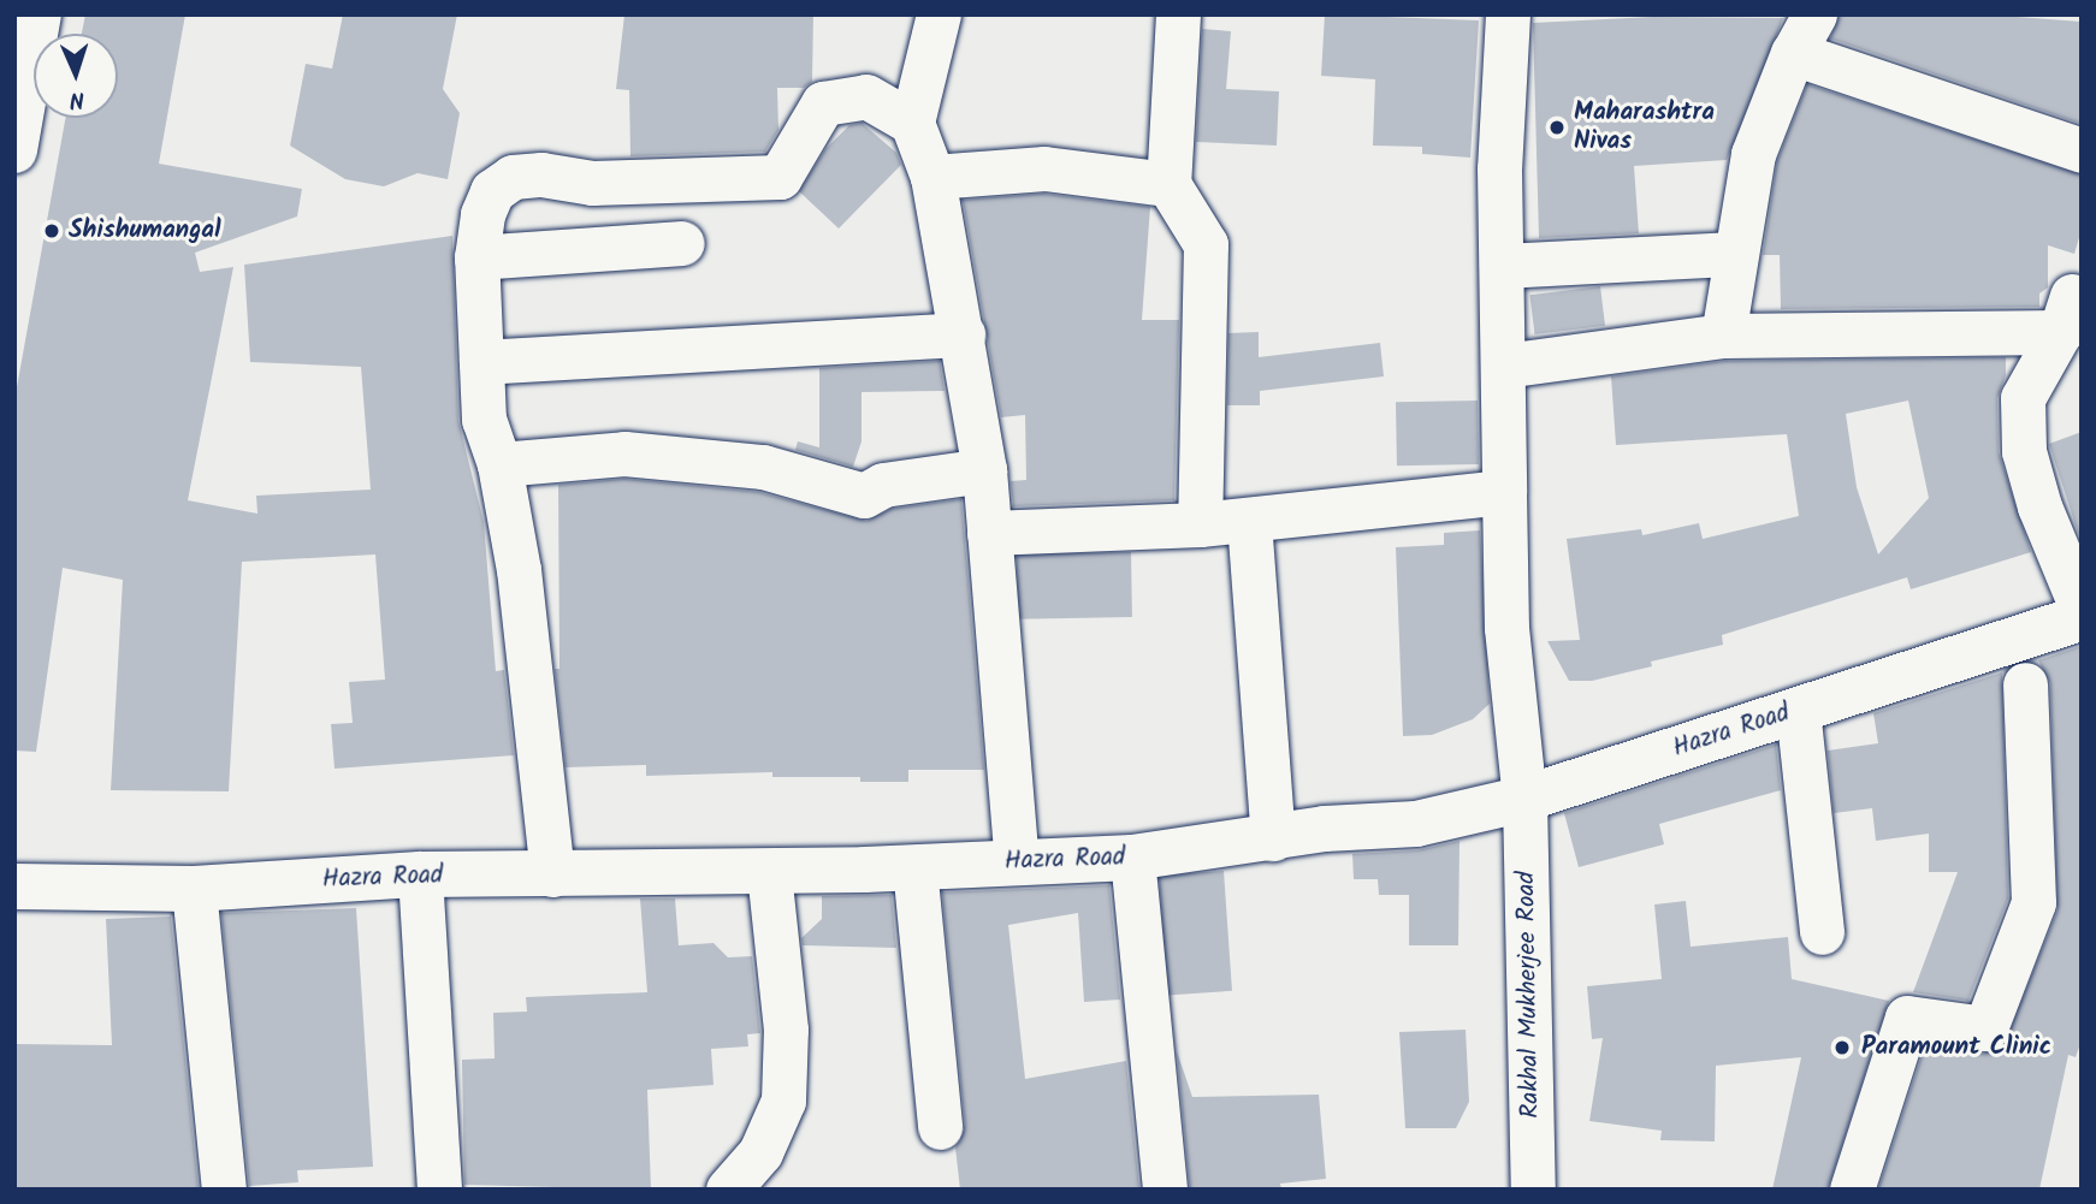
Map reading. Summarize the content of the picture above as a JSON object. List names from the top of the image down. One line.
{"streets":{"main road":["Hazra Road"],"street":["Rakhal Mukherjee Road"]},"crossings":[["Hazra Road","Rakhal Mukherjee Road"]],"places":["Maharashtra Nivas","Shishumangal","Paramount Clinic"],"north":"bottom"}
